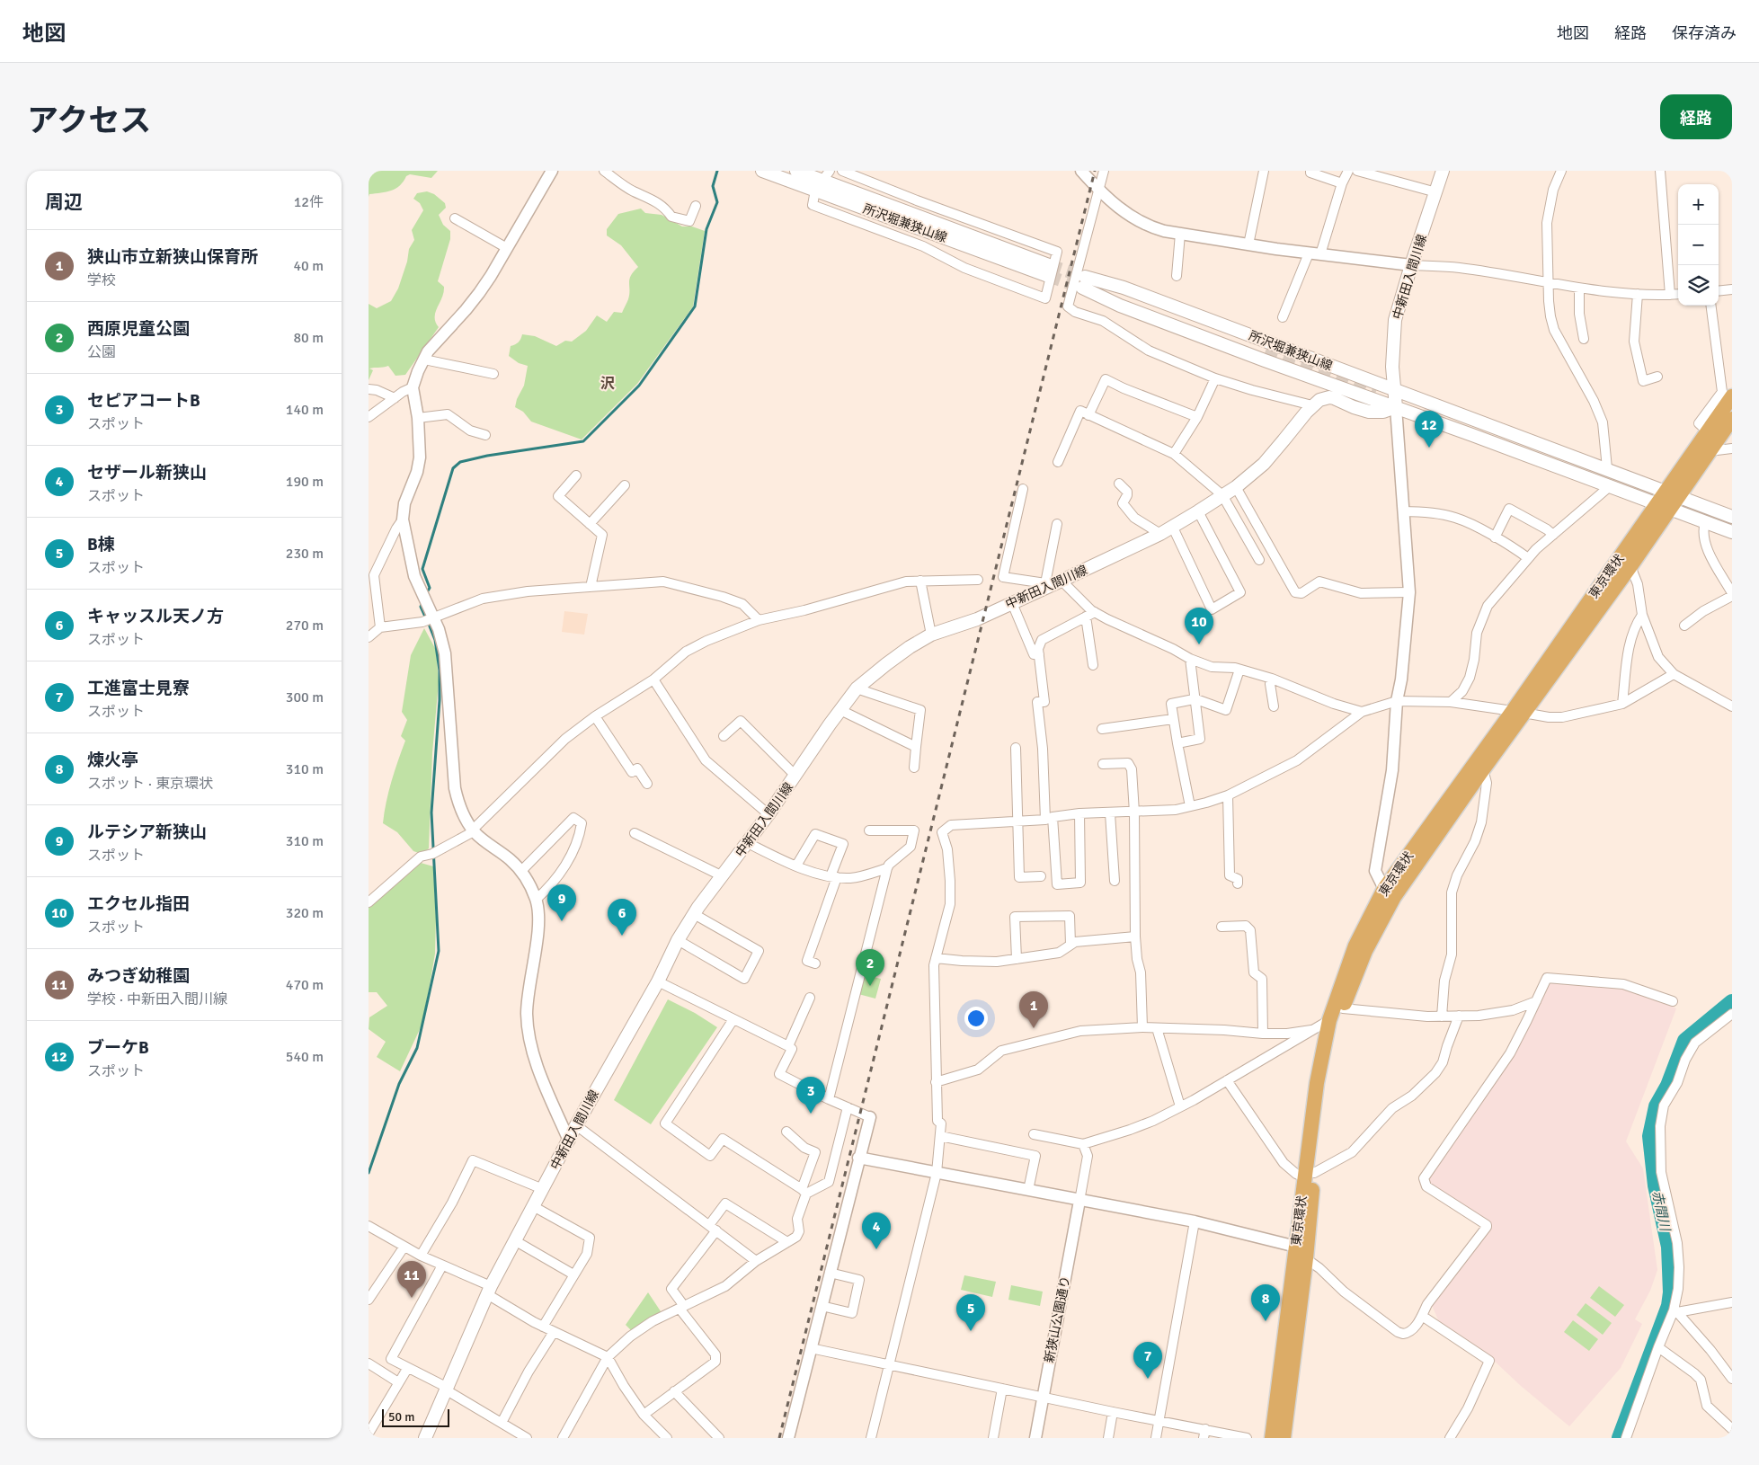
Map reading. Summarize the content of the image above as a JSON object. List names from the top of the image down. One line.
{"streets":{"highway":["東京環状"],"main road":["所沢堀兼狭山線","中新田入間川線"],"street":["新狭山公園通り"]},"crossings":[["所沢堀兼狭山線","中新田入間川線"],["所沢堀兼狭山線","東京環状"]],"districts":["沢"],"water":["赤間川"],"scale_bar":"50 m","page":{"header":"地図","nav":["地図","経路","保存済み"],"title":"アクセス","buttons":"経路","heading":["周辺","12件"],"map_buttons":["+","−"],"list":[{"mark":"1","name":"狭山市立新狭山保育所","note":"学校","value":"40 m"},{"mark":"2","name":"西原児童公園","note":"公園","value":"80 m"},{"mark":"3","name":"セピアコートB","note":"スポット","value":"140 m"},{"mark":"4","name":"セザール新狭山","note":"スポット","value":"190 m"},{"mark":"5","name":"B棟","note":"スポット","value":"230 m"},{"mark":"6","name":"キャッスル天ノ方","note":"スポット","value":"270 m"},{"mark":"7","name":"工進富士見寮","note":"スポット","value":"300 m"},{"mark":"8","name":"煉火亭","note":"スポット · 東京環状","value":"310 m"},{"mark":"9","name":"ルテシア新狭山","note":"スポット","value":"310 m"},{"mark":"10","name":"エクセル指田","note":"スポット","value":"320 m"},{"mark":"11","name":"みつぎ幼稚園","note":"学校 · 中新田入間川線","value":"470 m"},{"mark":"12","name":"ブーケB","note":"スポット","value":"540 m"}],"pins":["12","10","9","6","2","1","3","4","11","8","5","7"],"scale":"50 m"}}
